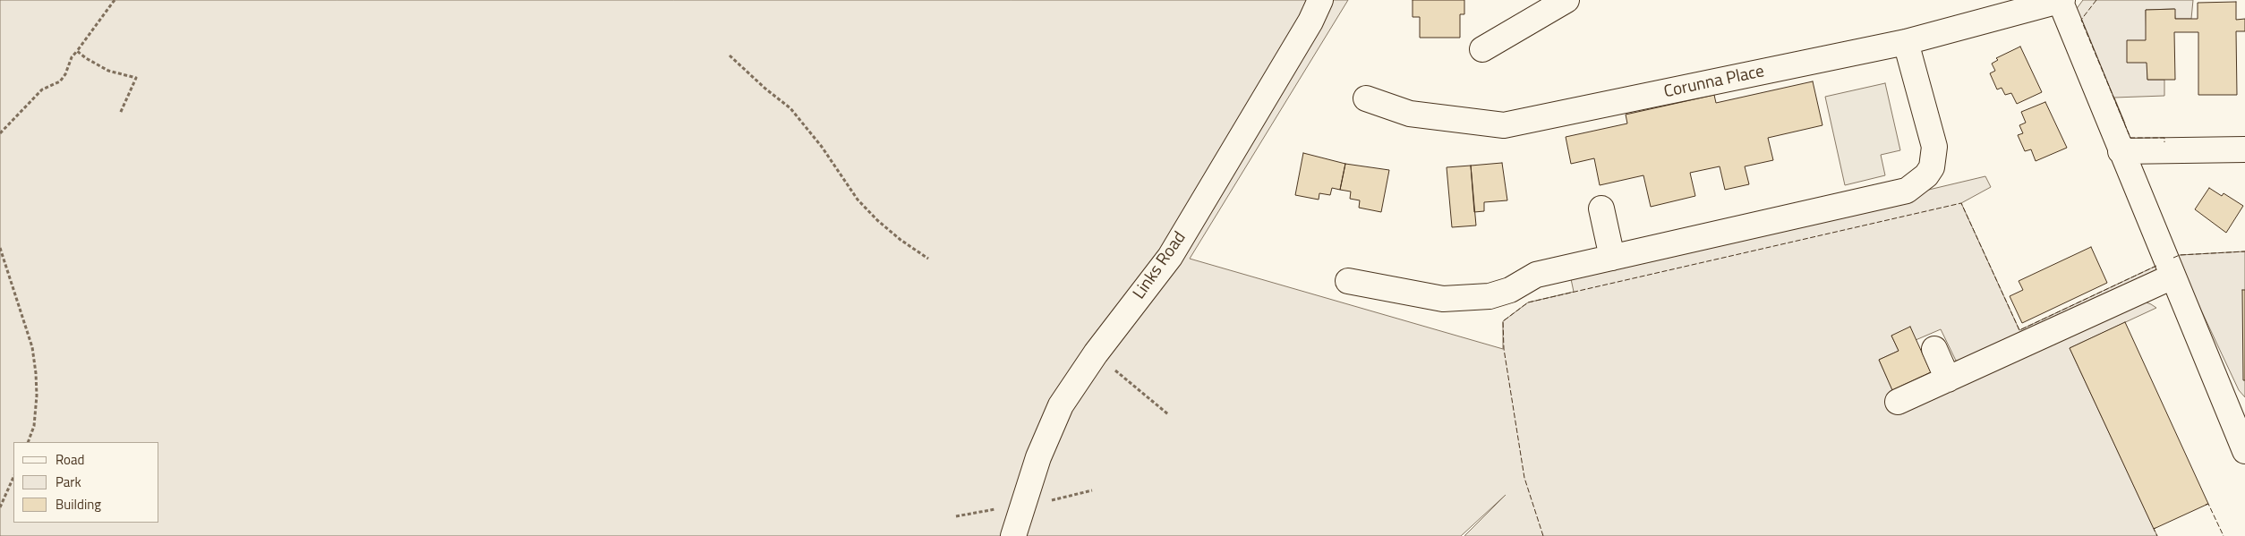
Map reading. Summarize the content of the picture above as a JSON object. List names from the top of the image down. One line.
{"streets":{"street":["Corunna Place","Links Road"]},"legend":["Road","Park","Building"]}
